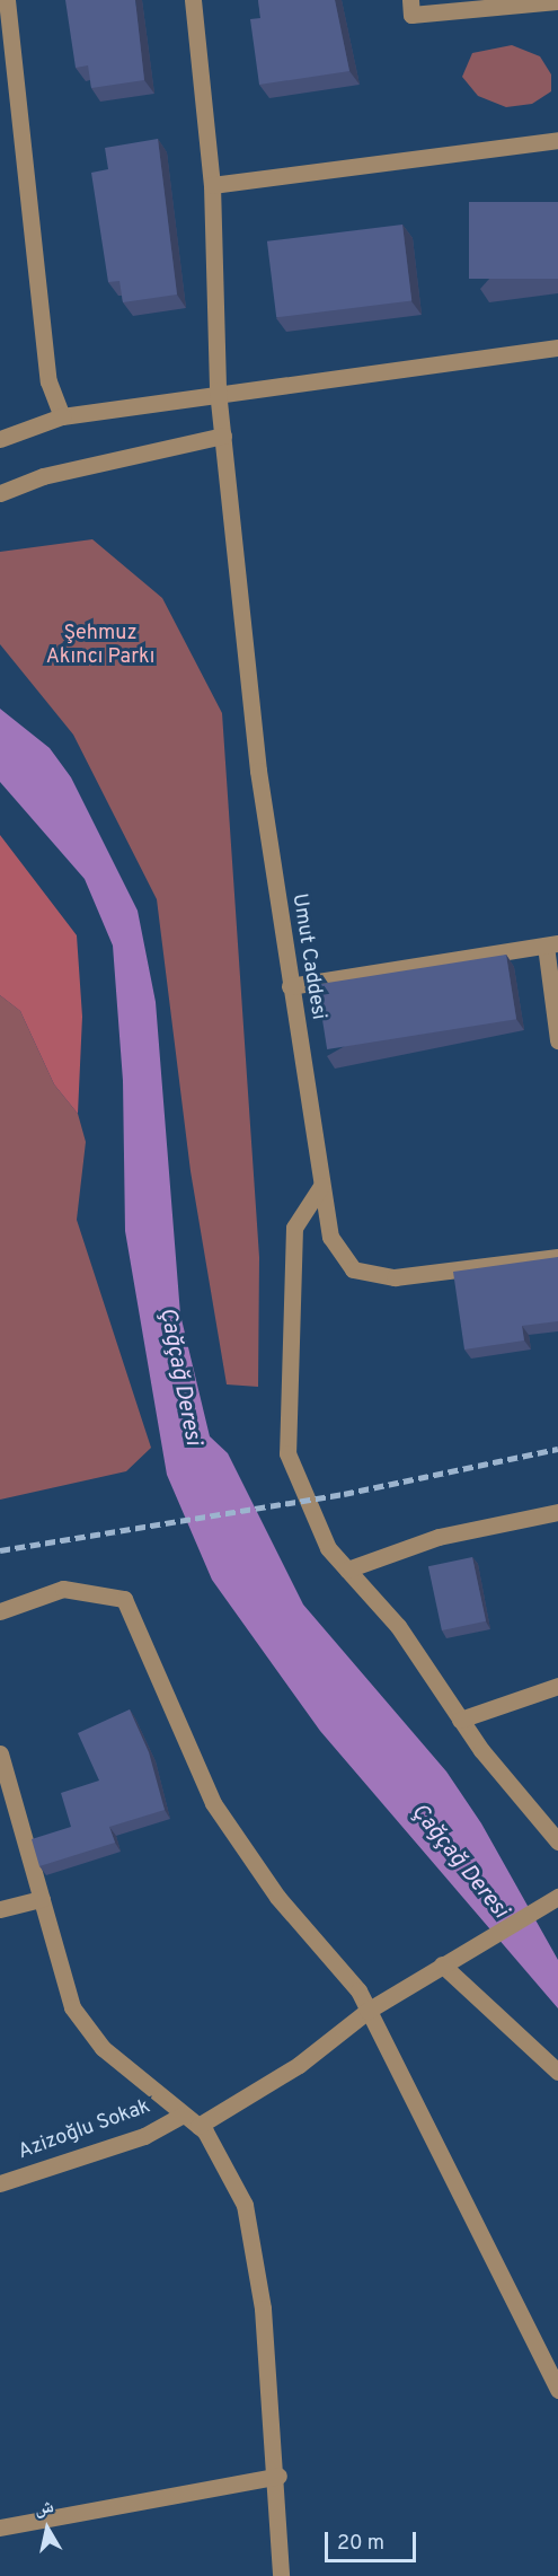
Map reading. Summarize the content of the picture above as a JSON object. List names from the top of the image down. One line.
{"streets":{"street":["Umut Caddesi","Azizoğlu Sokak"]},"water":["Çağçağ Deresi"],"parks":["Şehmuz Akıncı Parkı"],"scale_bar":"20 m","north":"top"}
